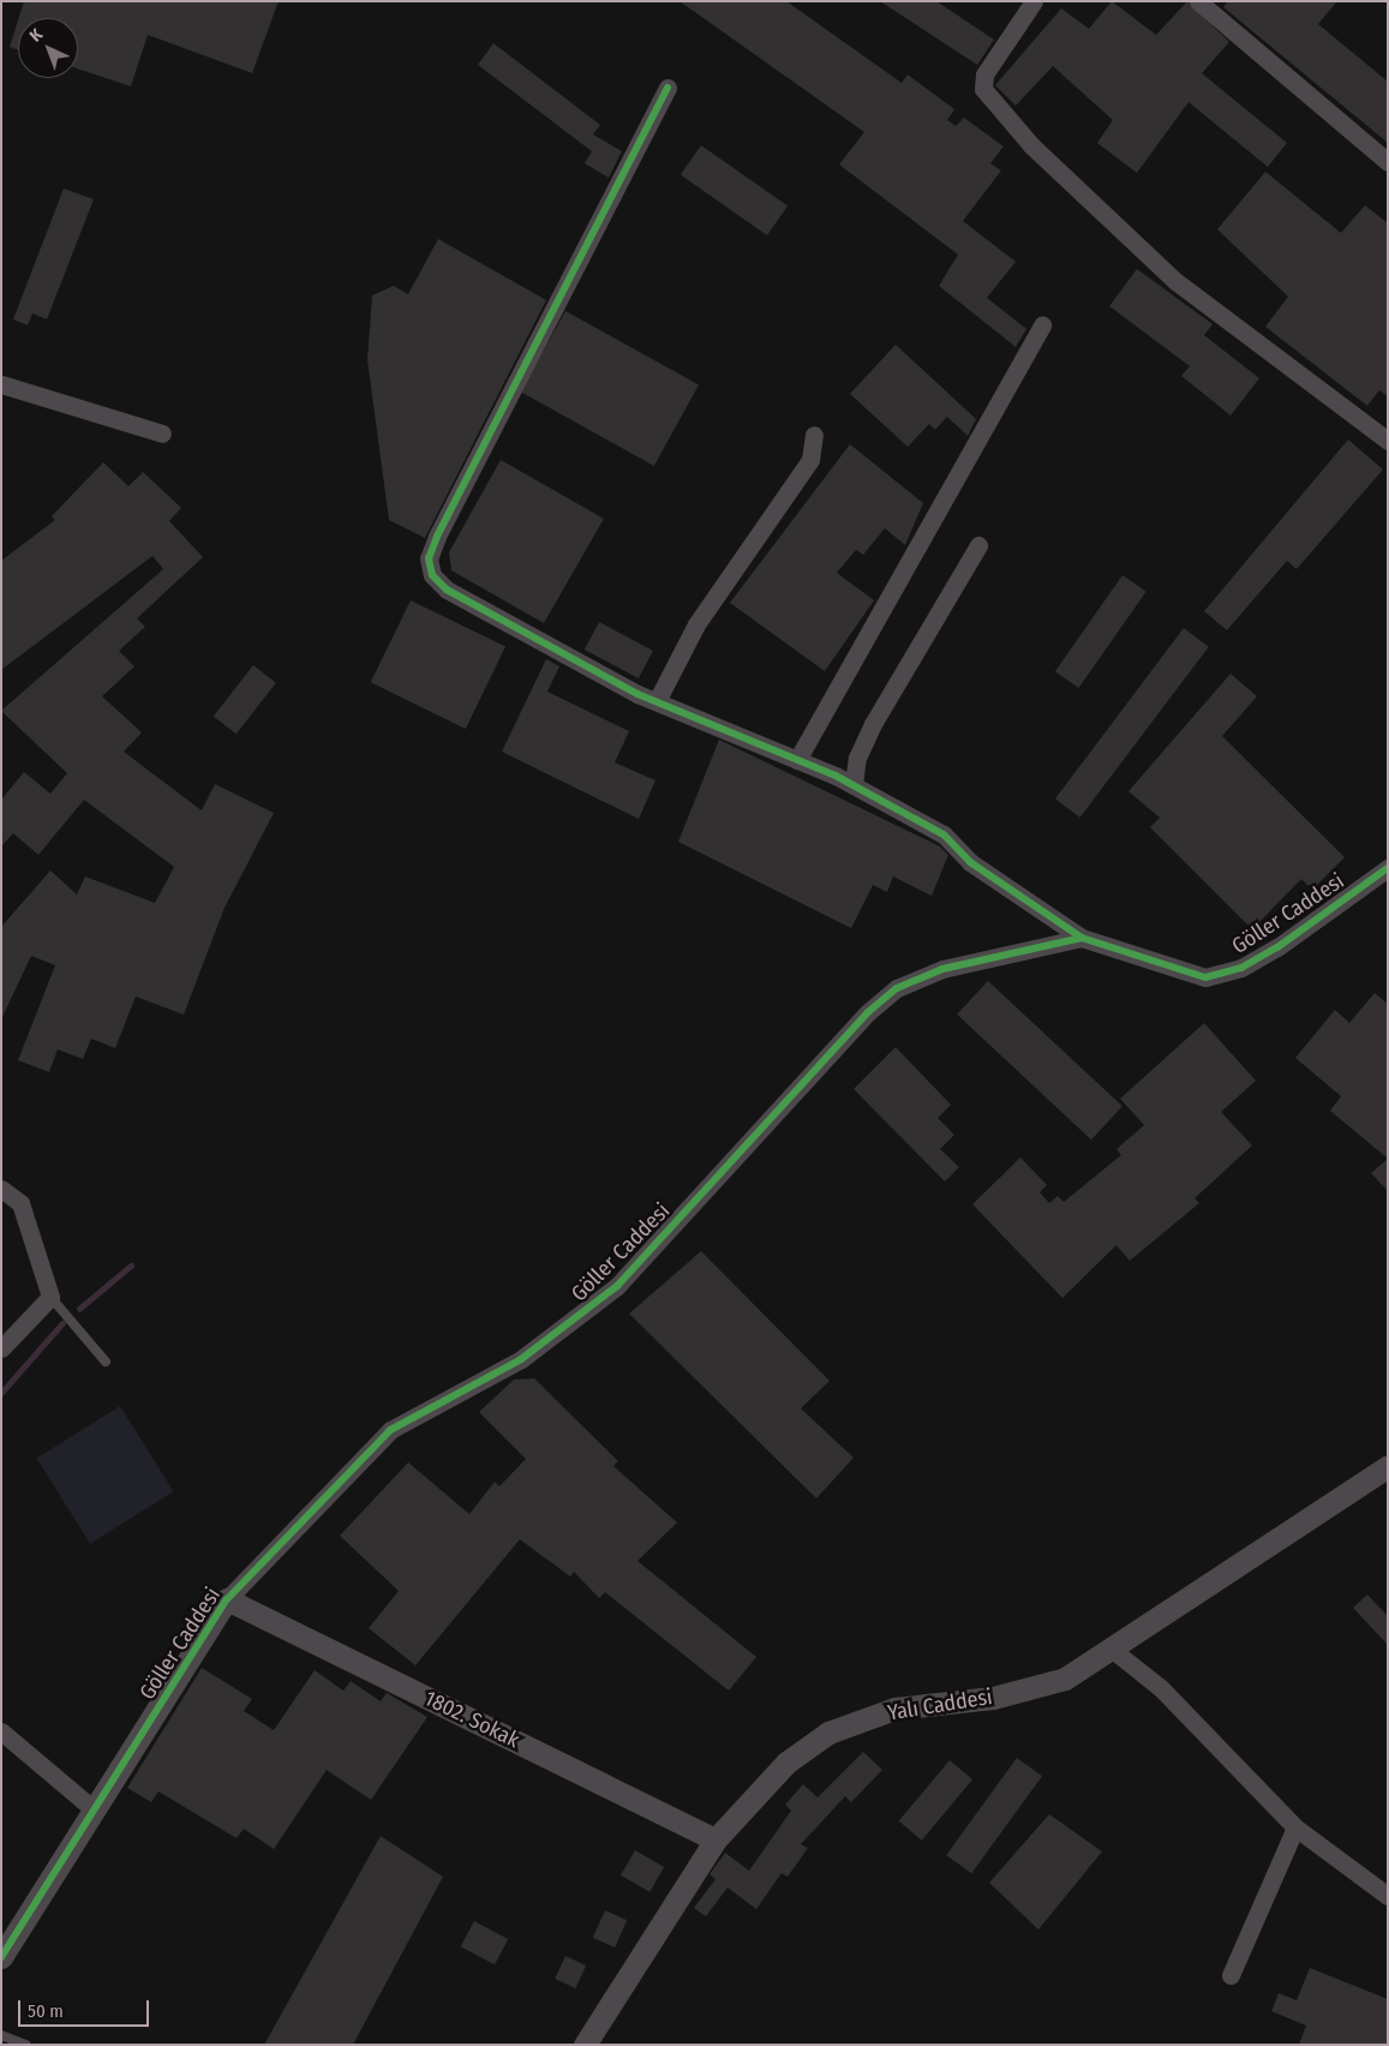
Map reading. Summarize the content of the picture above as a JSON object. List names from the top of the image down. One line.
{"streets":{"street":["Göller Caddesi","Yalı Caddesi","1802. Sokak"]},"crossings":[["Göller Caddesi","1802. Sokak"],["Yalı Caddesi","1802. Sokak"]],"scale_bar":"50 m","north":"top left"}
